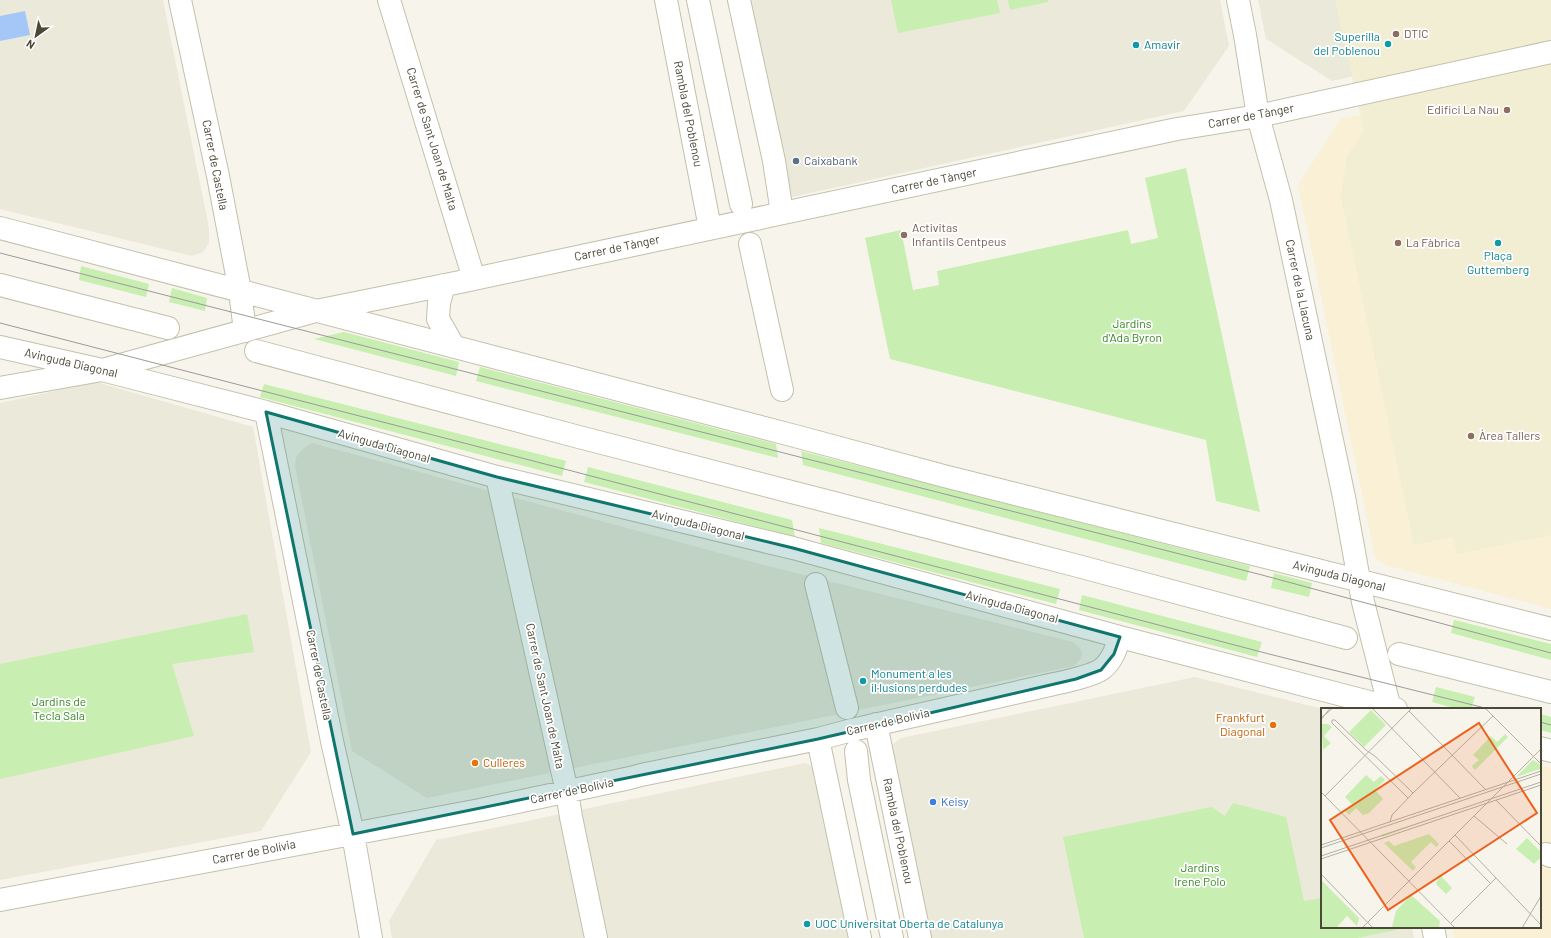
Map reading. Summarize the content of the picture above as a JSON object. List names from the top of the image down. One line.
{"streets":{"street":["Rambla del Poblenou","Carrer de Tànger","Carrer de Sant Joan de Malta","Carrer de Castella","Carrer de la Llacuna","Avinguda Diagonal","Carrer de Bolívia"]},"crossings":[["Rambla del Poblenou","Carrer de Tànger"],["Rambla del Poblenou","Carrer de Bolívia"],["Carrer de Tànger","Carrer de Sant Joan de Malta"],["Carrer de Tànger","Carrer de Castella"],["Carrer de Tànger","Carrer de la Llacuna"],["Carrer de Tànger","Avinguda Diagonal"],["Carrer de Sant Joan de Malta","Avinguda Diagonal"],["Carrer de Sant Joan de Malta","Carrer de Bolívia"],["Carrer de Castella","Avinguda Diagonal"],["Carrer de Castella","Carrer de Bolívia"],["Carrer de la Llacuna","Avinguda Diagonal"],["Avinguda Diagonal","Carrer de Bolívia"]],"parks":["Jardins d'Ada Byron","Jardins de Tecla Sala","Jardins Irene Polo"],"places":["DTIC","Superilla del Poblenou","Amavir","Edifici La Nau","Caixabank","Activitas Infantils Centpeus","La Fàbrica","Plaça Guttemberg","Àrea Tallers","Monument a les il·lusions perdudes","Frankfurt Diagonal","Culleres","Keisy","UOC Universitat Oberta de Catalunya"],"north":"bottom left"}
